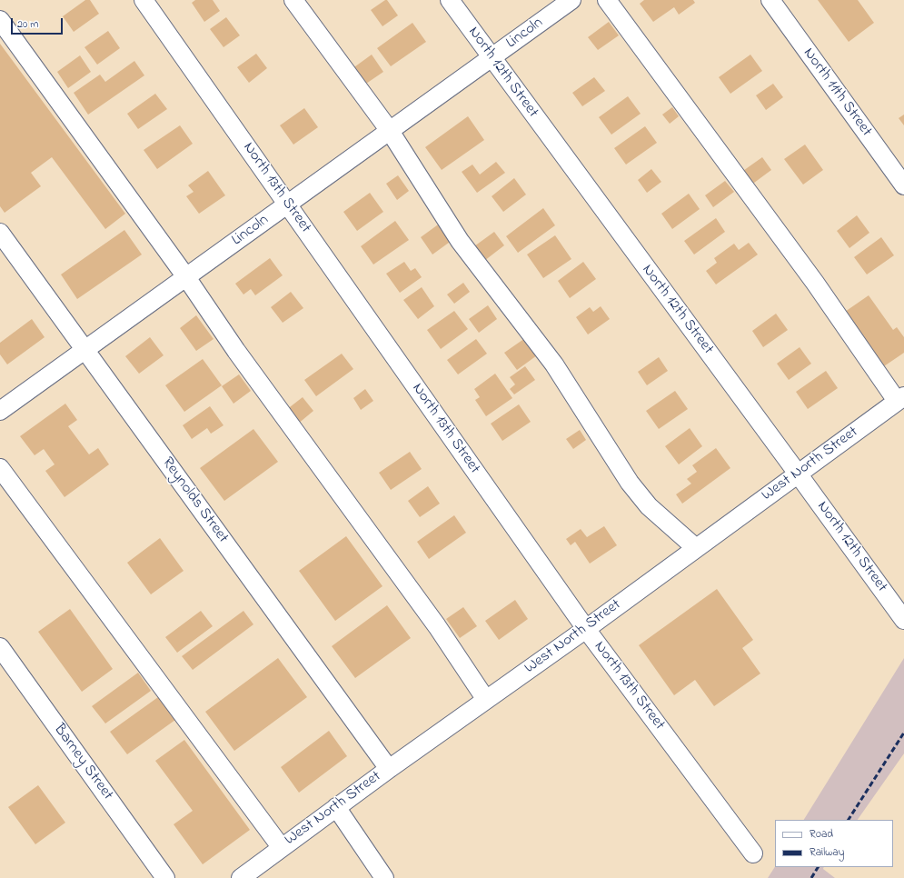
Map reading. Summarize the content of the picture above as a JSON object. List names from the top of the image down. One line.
{"streets":{"street":["Lincoln","North 12th Street","North 11th Street","North 13th Street","West North Street","Reynolds Street","Barney Street"]},"crossings":[["Lincoln","North 12th Street"],["Lincoln","North 13th Street"],["Lincoln","Reynolds Street"],["North 12th Street","West North Street"],["North 13th Street","West North Street"],["West North Street","Reynolds Street"]],"legend":["Road","Railway"],"scale_bar":"20 m"}
